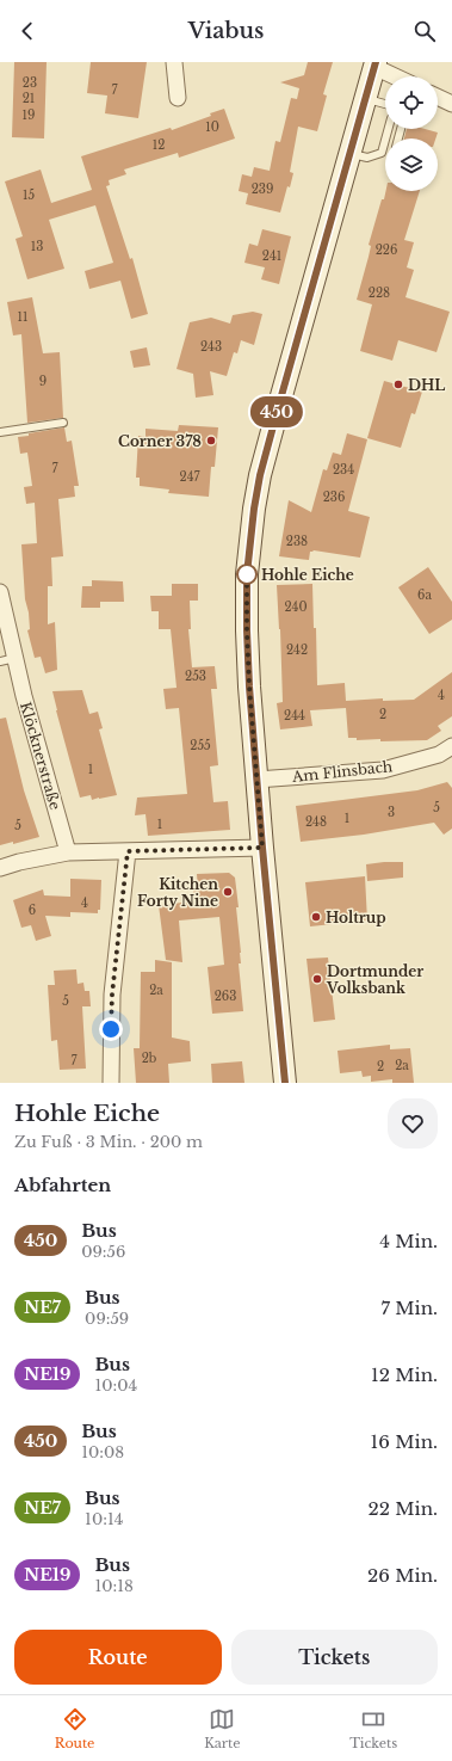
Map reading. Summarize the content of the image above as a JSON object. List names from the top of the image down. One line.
{"streets":{"street":["Klöcknerstraße","Am Flinsbach"]},"places":["DHL","Corner 378","Hohle Eiche","Kitchen Forty Nine","Holtrup","Dortmunder Volksbank"],"lines":["bus line 450"],"house_numbers":["23","7","21","19","10","12","239","15","13","226","241","228","11","243","9","7","234","247","236","238","6a","240","242","253","4","2","244","255","1","5","3","1","248","1","5","4","6","2a","263","5","2b","7","2a","2"],"page":{"header":"Viabus","on_map":"450","heading":[["Hohle Eiche","Zu Fuß · 3 Min. · 200 m"],"Abfahrten"],"list":[{"mark":"450","name":"Bus","note":"09:56","value":"4 Min."},{"mark":"NE7","name":"Bus","note":"09:59","value":"7 Min."},{"mark":"NE19","name":"Bus","note":"10:04","value":"12 Min."},{"mark":"450","name":"Bus","note":"10:08","value":"16 Min."},{"mark":"NE7","name":"Bus","note":"10:14","value":"22 Min."},{"mark":"NE19","name":"Bus","note":"10:18","value":"26 Min."}],"buttons":["Route","Tickets"],"tabs":["Route","Karte","Tickets"]}}
